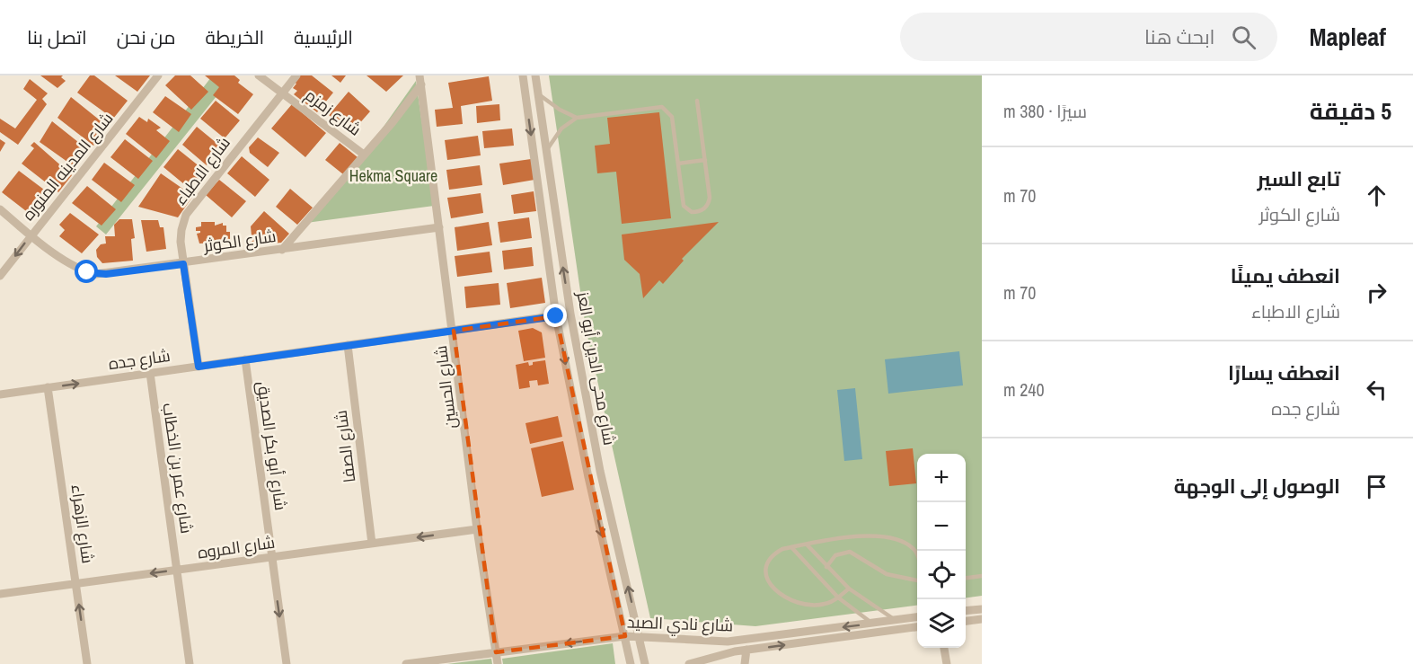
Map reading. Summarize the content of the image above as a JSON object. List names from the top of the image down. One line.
{"streets":{"street":["شارع زمزم","شارع المدينه المنوره","شارع الاطباء","شارع الكوثر","شارع جده","شارع محى الدين أبو العز","شارع الحسين","شارع أبو بكر الصديق","شارع الصفا","شارع عمر بن الخطاب","شارع الزهراء","شارع المروه","شارع نادي الصيد"]},"crossings":[["شارع زمزم","شارع الاطباء"],["شارع المدينه المنوره","شارع الكوثر"],["شارع الاطباء","شارع الكوثر"],["شارع الاطباء","شارع جده"],["شارع الكوثر","شارع الحسين"],["شارع جده","شارع محى الدين أبو العز"],["شارع جده","شارع الحسين"],["شارع جده","شارع أبو بكر الصديق"],["شارع جده","شارع الصفا"],["شارع جده","شارع عمر بن الخطاب"],["شارع جده","شارع الزهراء"],["شارع محى الدين أبو العز","شارع نادي الصيد"],["شارع الحسين","شارع المروه"],["شارع الحسين","شارع نادي الصيد"],["شارع أبو بكر الصديق","شارع المروه"],["شارع الصفا","شارع المروه"],["شارع عمر بن الخطاب","شارع المروه"],["شارع الزهراء","شارع المروه"]],"one_way":["شارع أبو بكر الصديق","شارع المروه"],"parks":["Hekma Square"],"page":{"header":"Mapleaf","search":"ابحث هنا","nav":["الرئيسية","الخريطة","من نحن","اتصل بنا"],"heading":["5 دقيقة","سيرًا · 380 m"],"list":[["تابع السير","شارع الكوثر","70 m"],["انعطف يمينًا","شارع الاطباء","70 m"],["انعطف يسارًا","شارع جده","240 m"],"الوصول إلى الوجهة"],"map_buttons":["+","−"]}}
